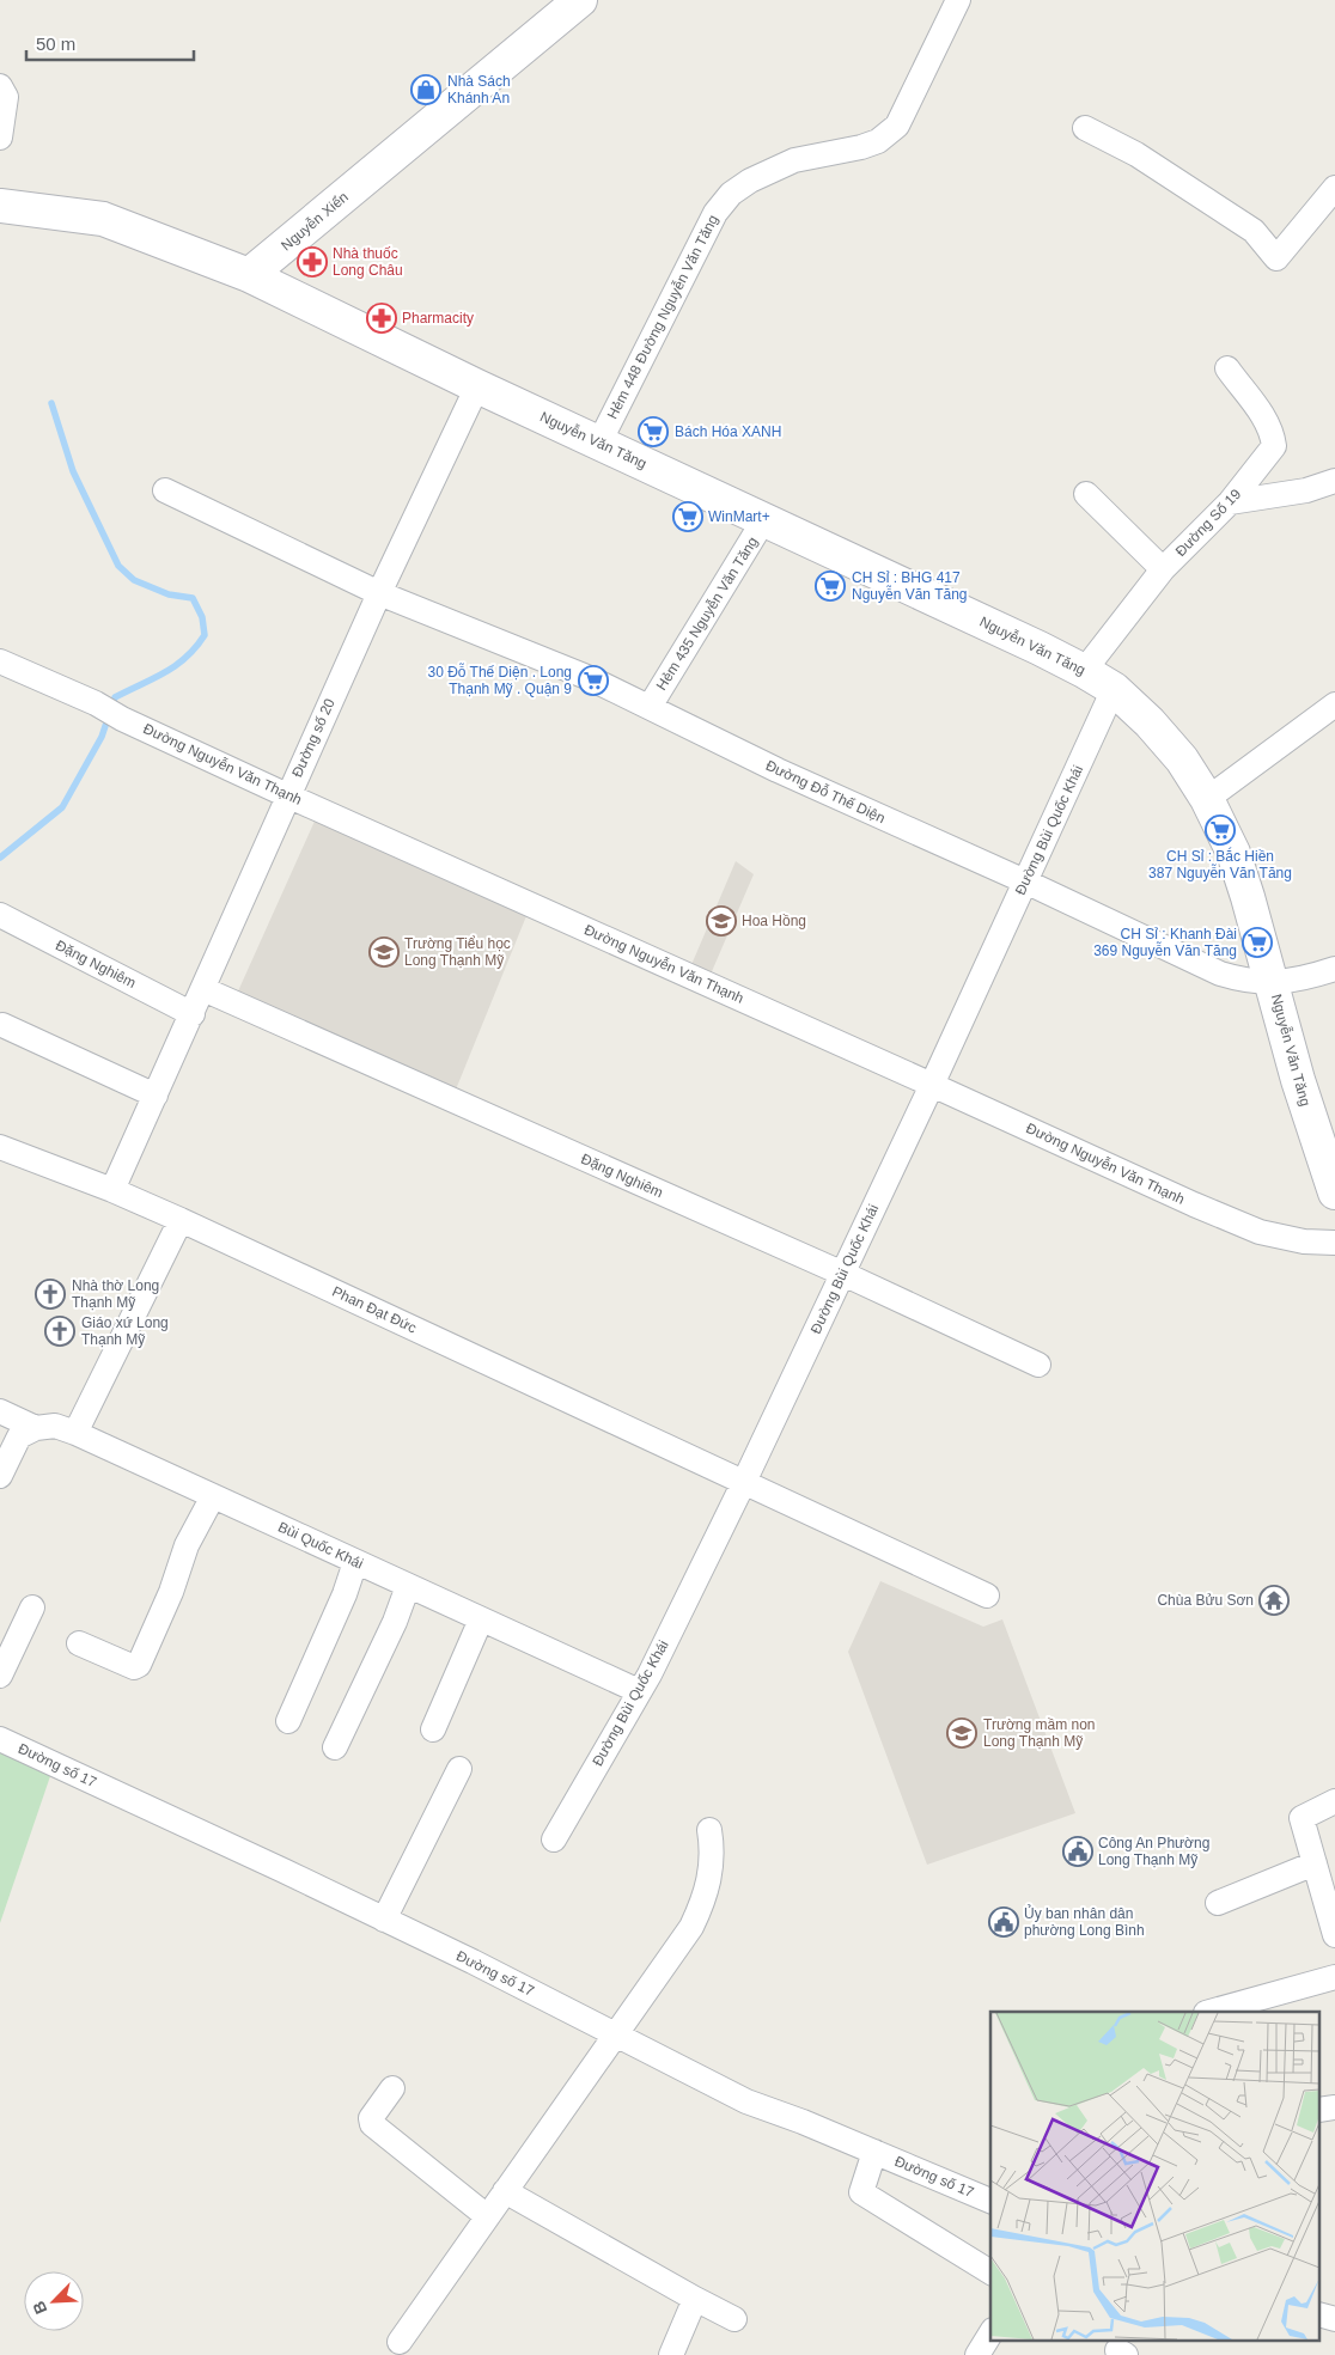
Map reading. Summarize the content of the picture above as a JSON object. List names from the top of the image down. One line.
{"streets":{"main road":["Nguyễn Xiển","Nguyễn Văn Tăng"],"street":["Hẻm 448 Đường Nguyễn Văn Tăng","Đường Số 19","Hẻm 435 Nguyễn Văn Tăng","Đường số 20","Đường Nguyễn Văn Thạnh","Đường Đỗ Thế Diện","Đường Bùi Quốc Khái","Đặng Nghiêm","Phan Đạt Đức","Bùi Quốc Khái","Đường số 17"]},"crossings":[["Nguyễn Xiển","Nguyễn Văn Tăng"],["Hẻm 448 Đường Nguyễn Văn Tăng","Nguyễn Văn Tăng"],["Nguyễn Văn Tăng","Đường Số 19"],["Nguyễn Văn Tăng","Hẻm 435 Nguyễn Văn Tăng"],["Nguyễn Văn Tăng","Đường số 20"],["Nguyễn Văn Tăng","Đường Đỗ Thế Diện"],["Nguyễn Văn Tăng","Đường Bùi Quốc Khái"],["Hẻm 435 Nguyễn Văn Tăng","Đường Đỗ Thế Diện"],["Đường số 20","Đường Nguyễn Văn Thạnh"],["Đường số 20","Đường Đỗ Thế Diện"],["Đường số 20","Đặng Nghiêm"],["Đường số 20","Phan Đạt Đức"],["Đường Nguyễn Văn Thạnh","Đường Bùi Quốc Khái"],["Đường Đỗ Thế Diện","Đường Bùi Quốc Khái"],["Đường Bùi Quốc Khái","Đặng Nghiêm"],["Đường Bùi Quốc Khái","Phan Đạt Đức"],["Đường Bùi Quốc Khái","Bùi Quốc Khái"]],"places":{"shop":["Nhà Sách Khánh An"],"pharmacy":["Nhà thuốc Long Châu","Pharmacity"],"supermarket":["Bách Hóa XANH","WinMart+","CH Sỉ : BHG 417 Nguyễn Văn Tăng","30 Đỗ Thế Diện . Long Thạnh Mỹ . Quận 9","CH Sỉ : Bắc Hiền 387 Nguyễn Văn Tăng","CH Sỉ : Khanh Đài 369 Nguyễn Văn Tăng"],"school or university":["Hoa Hồng","Trường Tiểu học Long Thạnh Mỹ","Trường mầm non Long Thạnh Mỹ"],"church":["Nhà thờ Long Thạnh Mỹ","Giáo xứ Long Thạnh Mỹ"],"temple":["Chùa Bửu Sơn"],"public building":["Công An Phường Long Thạnh Mỹ","Ủy ban nhân dân phường Long Bình"]},"scale_bar":"50 m","north":"bottom left"}
